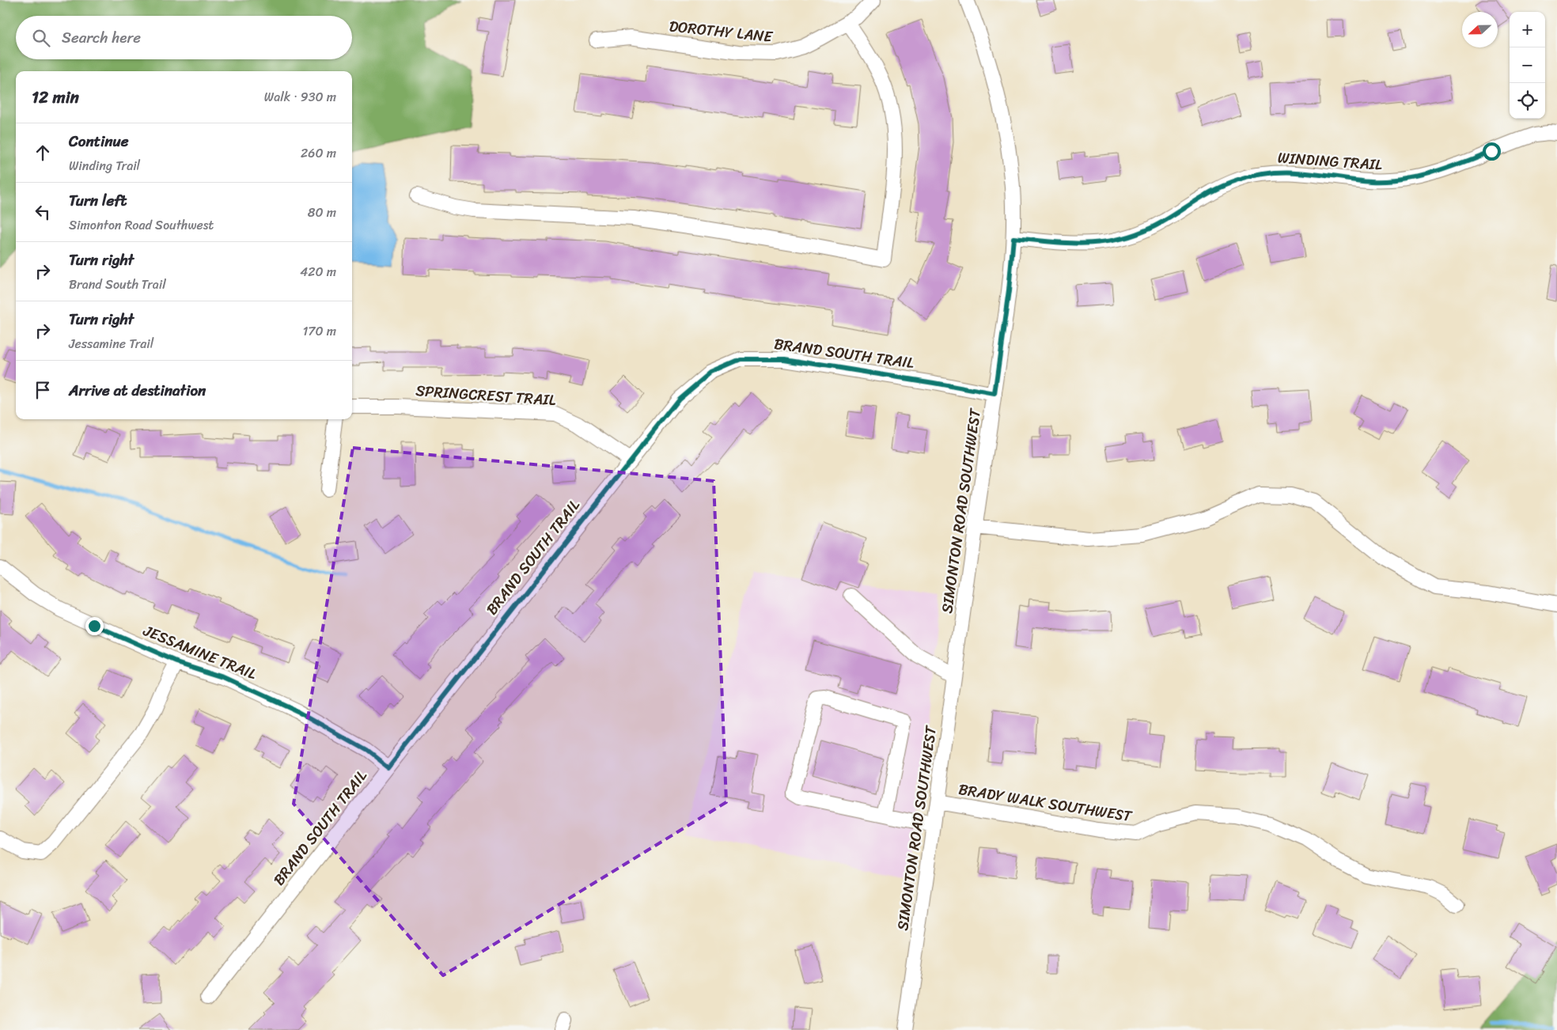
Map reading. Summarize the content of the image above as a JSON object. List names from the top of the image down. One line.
{"streets":{"street":["DOROTHY LANE","WINDING TRAIL","BRAND SOUTH TRAIL","SPRINGCREST TRAIL","SIMONTON ROAD SOUTHWEST","JESSAMINE TRAIL","BRADY WALK SOUTHWEST"]},"crossings":[["WINDING TRAIL","SIMONTON ROAD SOUTHWEST"],["BRAND SOUTH TRAIL","SPRINGCREST TRAIL"],["BRAND SOUTH TRAIL","SIMONTON ROAD SOUTHWEST"],["BRAND SOUTH TRAIL","JESSAMINE TRAIL"],["SIMONTON ROAD SOUTHWEST","BRADY WALK SOUTHWEST"]],"north":"left","page":{"map_buttons":["+","−"],"search":"Search here","heading":["12 min","Walk · 930 m"],"list":[["Continue","Winding Trail","260 m"],["Turn left","Simonton Road Southwest","80 m"],["Turn right","Brand South Trail","420 m"],["Turn right","Jessamine Trail","170 m"],"Arrive at destination"]}}
